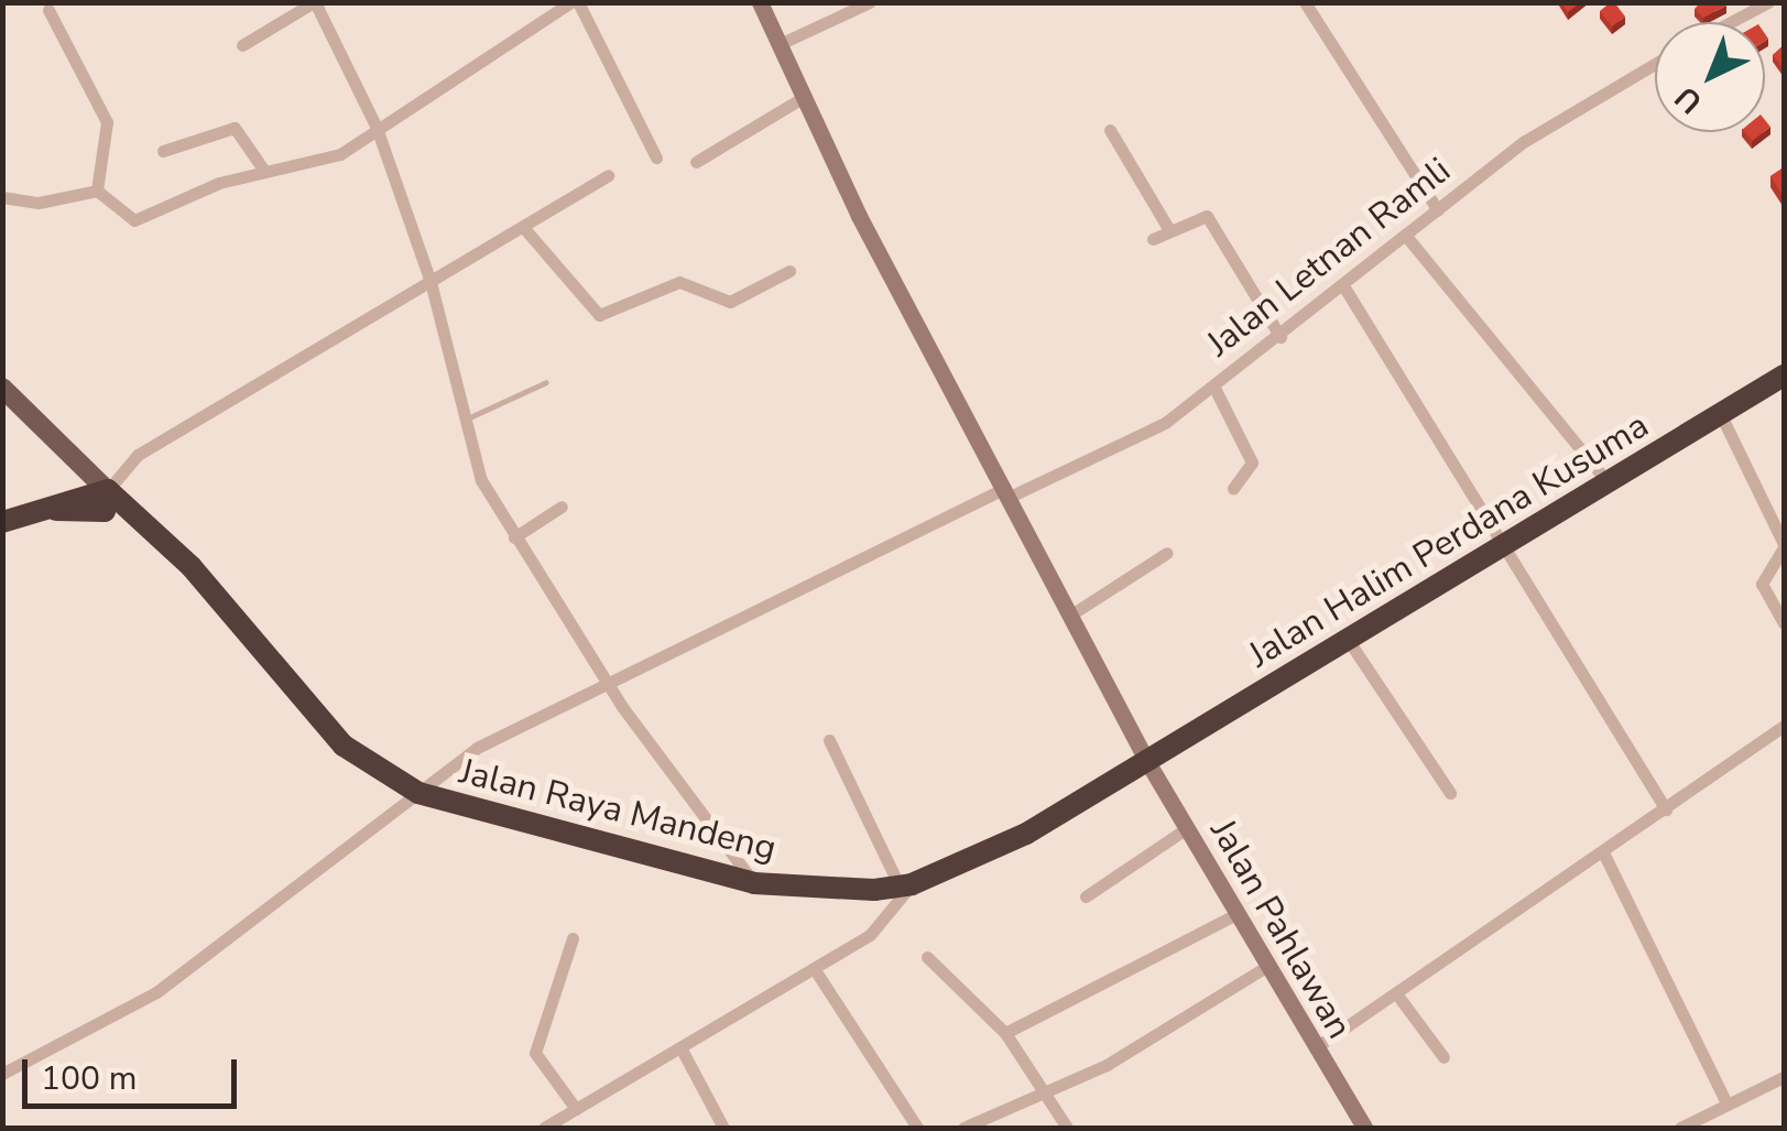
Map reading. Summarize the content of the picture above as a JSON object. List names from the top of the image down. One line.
{"streets":{"highway":["Jalan Halim Perdana Kusuma","Jalan Raya Mandeng"],"main road":["Jalan Pahlawan"],"street":["Jalan Letnan Ramli"]},"crossings":[["Jalan Letnan Ramli","Jalan Raya Mandeng"],["Jalan Letnan Ramli","Jalan Pahlawan"],["Jalan Halim Perdana Kusuma","Jalan Raya Mandeng"],["Jalan Halim Perdana Kusuma","Jalan Pahlawan"],["Jalan Raya Mandeng","Jalan Pahlawan"]],"scale_bar":"100 m","north":"bottom left"}
